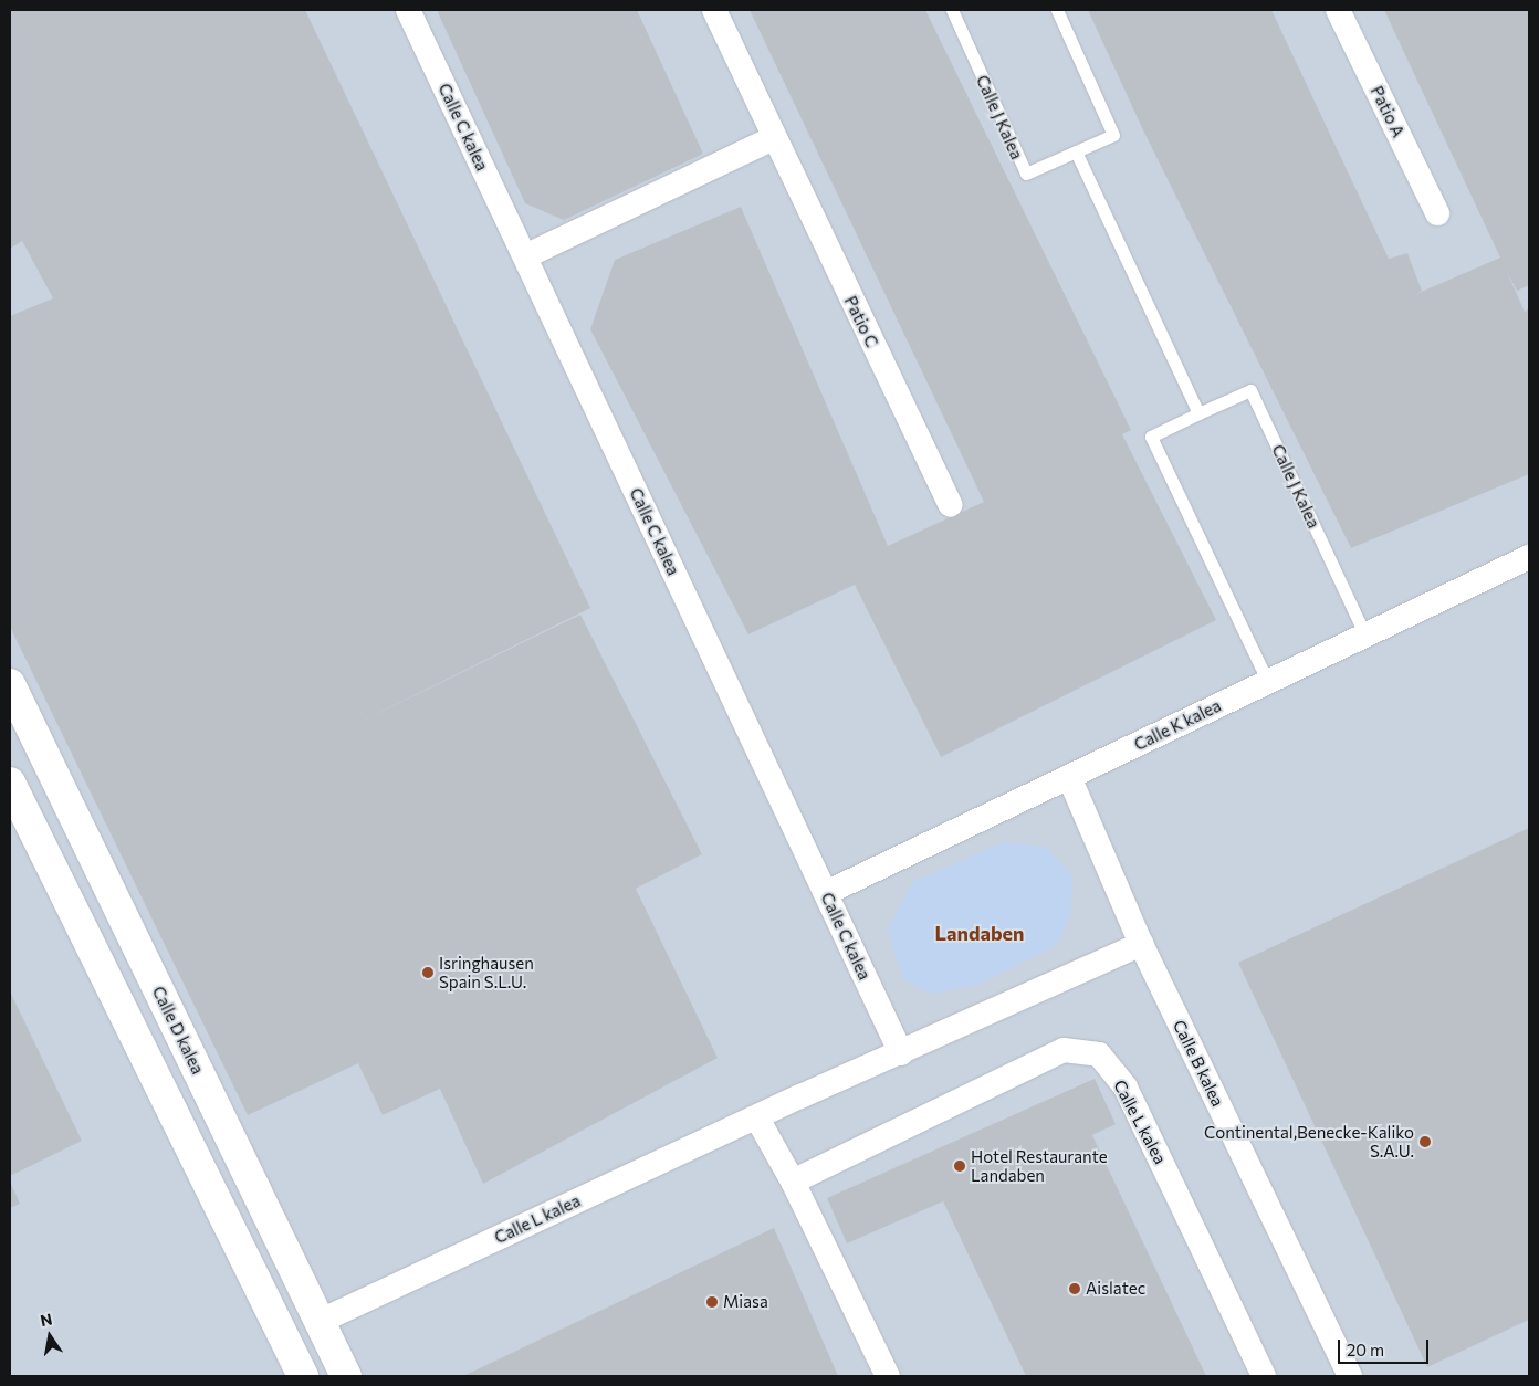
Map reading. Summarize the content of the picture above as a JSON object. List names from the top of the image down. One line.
{"streets":{"street":["Patio A","Calle C kalea","Patio C","Calle K kalea","Calle D kalea","Calle B kalea","Calle L kalea"],"lane":["Calle J Kalea"]},"crossings":[["Calle J Kalea","Calle K kalea"],["Calle C kalea","Calle K kalea"],["Calle C kalea","Calle L kalea"],["Calle K kalea","Calle B kalea"],["Calle D kalea","Calle L kalea"],["Calle B kalea","Calle L kalea"]],"districts":["Landaben"],"places":["Isringhausen Spain S.L.U.","Continental,Benecke-Kaliko S.A.U.","Hotel Restaurante Landaben","Aislatec","Miasa"],"scale_bar":"20 m","north":"top"}
